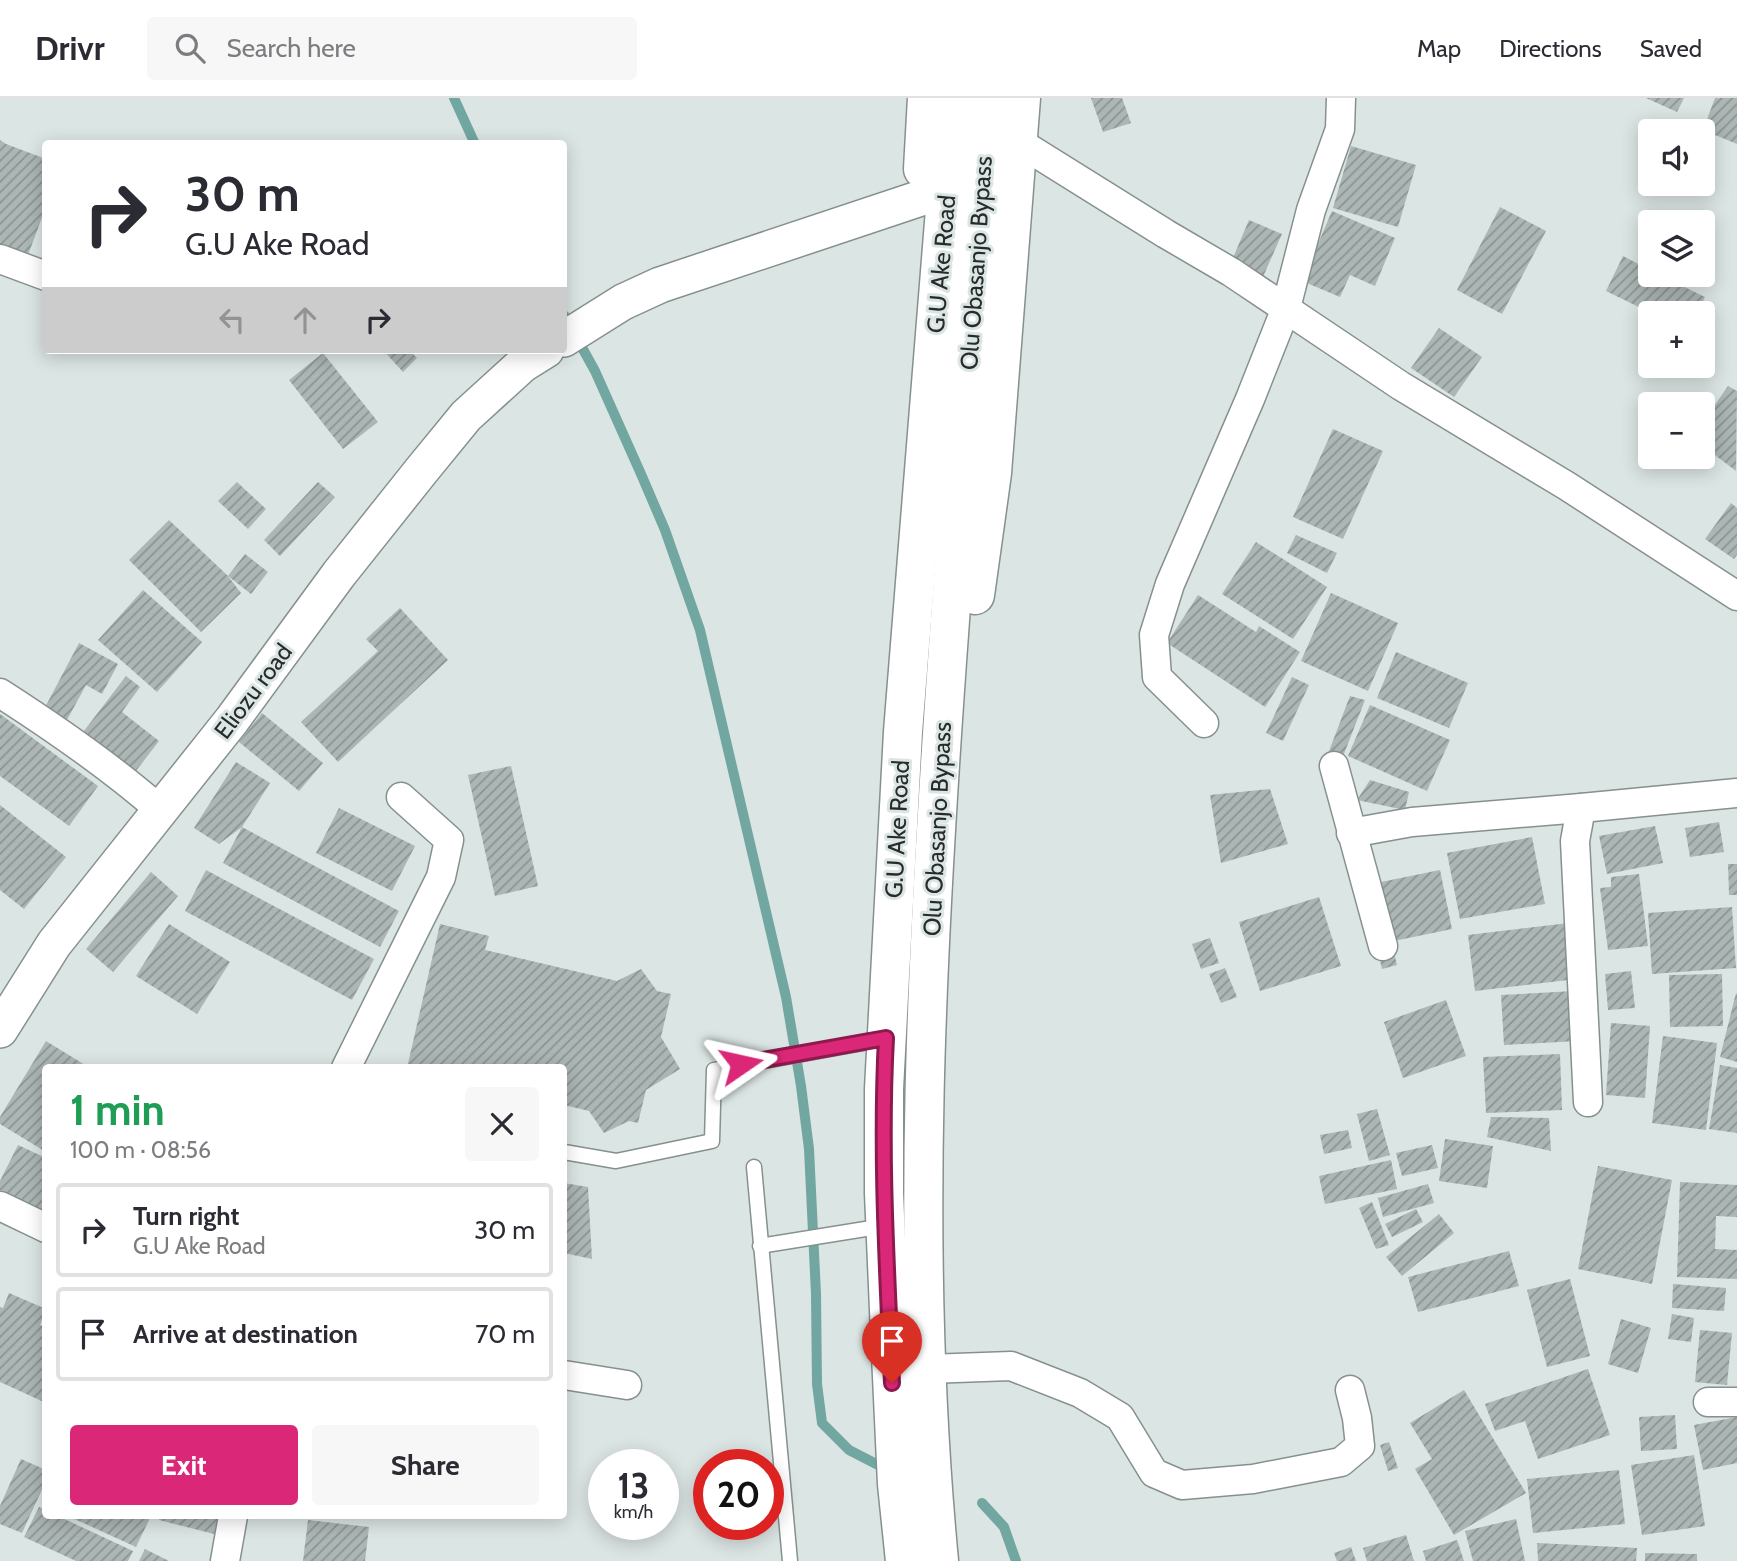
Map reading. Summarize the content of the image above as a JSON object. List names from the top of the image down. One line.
{"streets":{"main road":["Olu Obasanjo Bypass","G.U Ake Road"],"street":["Eliozu road"]},"page":{"header":"Drivr","search":"Search here","nav":["Map","Directions","Saved"],"map_buttons":["+","−"],"turn":["30 m","G.U Ake Road"],"heading":["1 min","100 m · 08:56"],"list":[{"name":"Turn right","note":"G.U Ake Road","value":"30 m"},{"name":"Arrive at destination","value":"70 m"}],"buttons":["Exit","Share"],"speed":"13 km/h","limit":"20"}}
